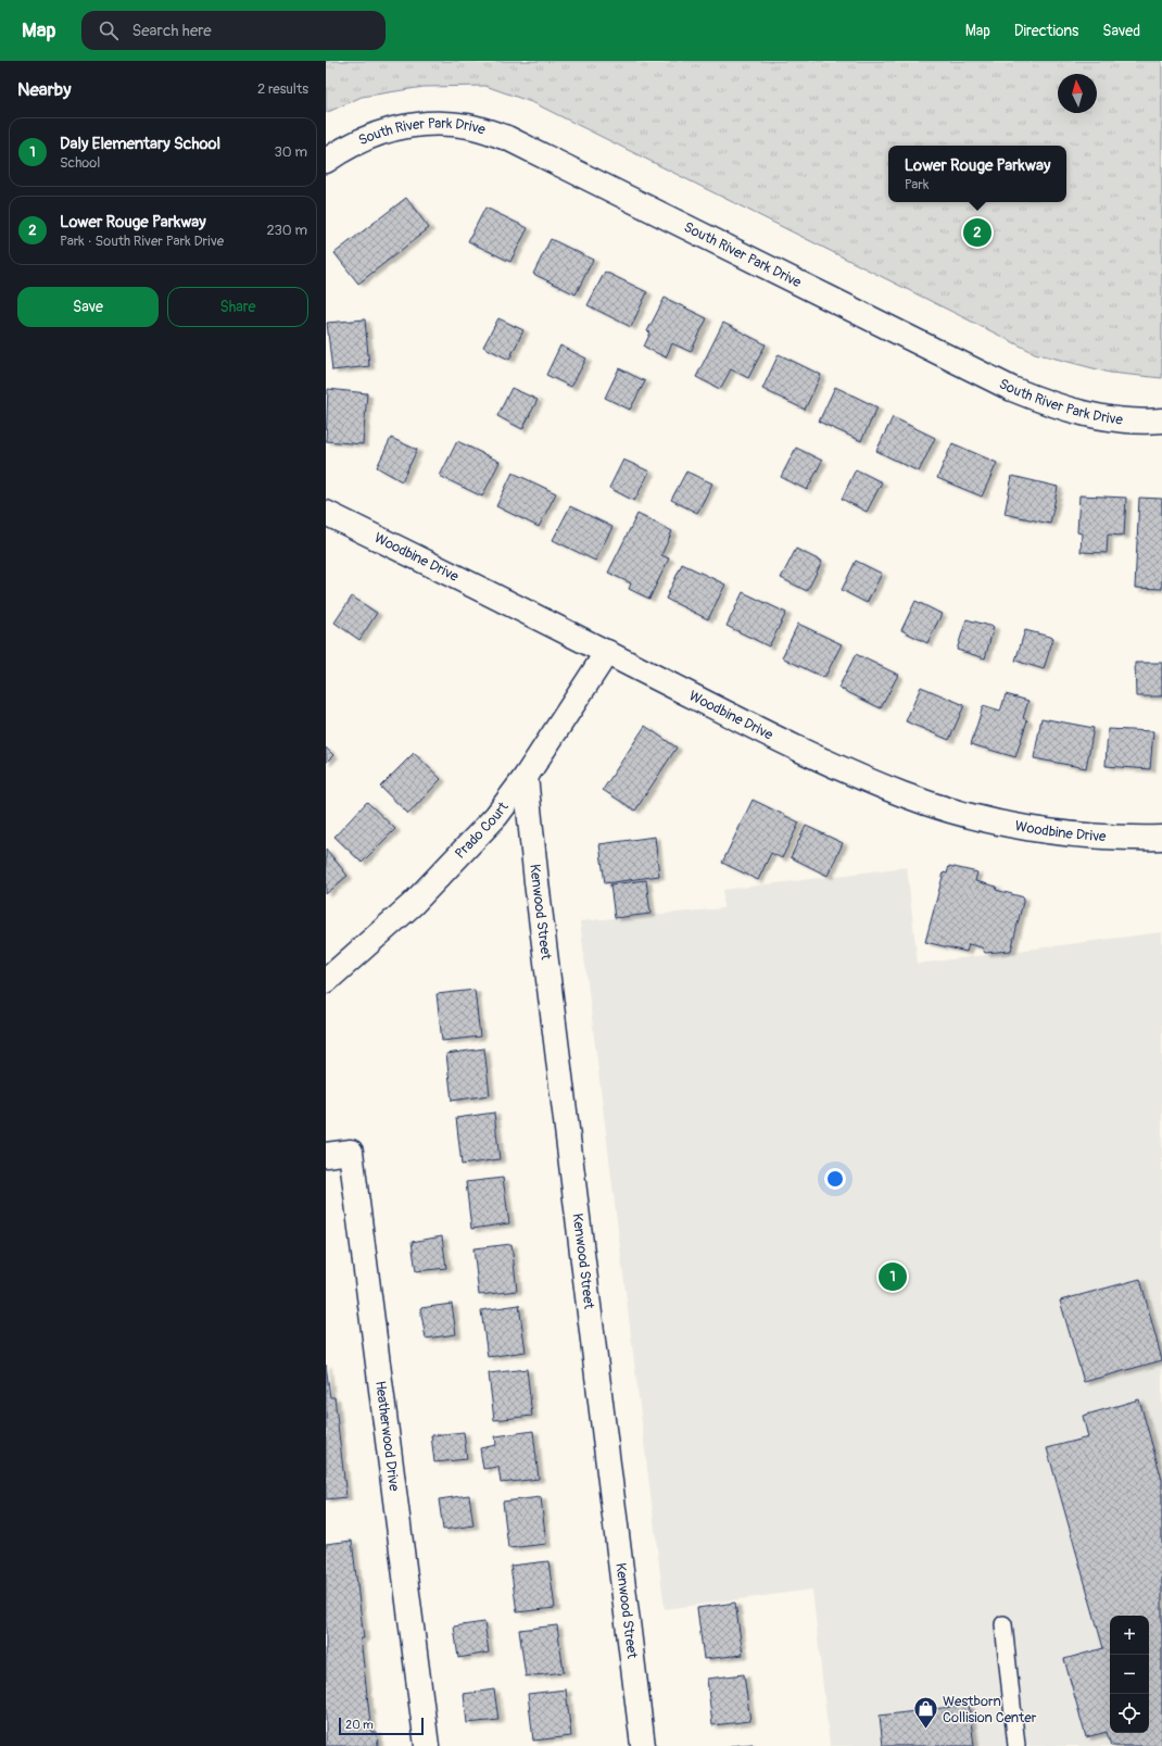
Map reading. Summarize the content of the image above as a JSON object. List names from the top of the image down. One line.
{"streets":{"street":["South River Park Drive","Woodbine Drive","Prado Court","Kenwood Street","Heatherwood Drive"]},"crossings":[["Woodbine Drive","Prado Court"],["Prado Court","Kenwood Street"]],"places":{"shop":["Westborn Collision Center"]},"scale_bar":"20 m","north":"top","page":{"header":"Map","search":"Search here","nav":["Map","Directions","Saved"],"heading":["Nearby","2 results"],"list":[{"mark":"1","name":"Daly Elementary School","note":"School","value":"30 m"},{"mark":"2","name":"Lower Rouge Parkway","note":"Park · South River Park Drive","value":"230 m"}],"popup":["Lower Rouge Parkway","Park"],"pins":["2","1"],"buttons":["Save","Share"],"map_buttons":["+","−"],"scale":"20 m"}}
